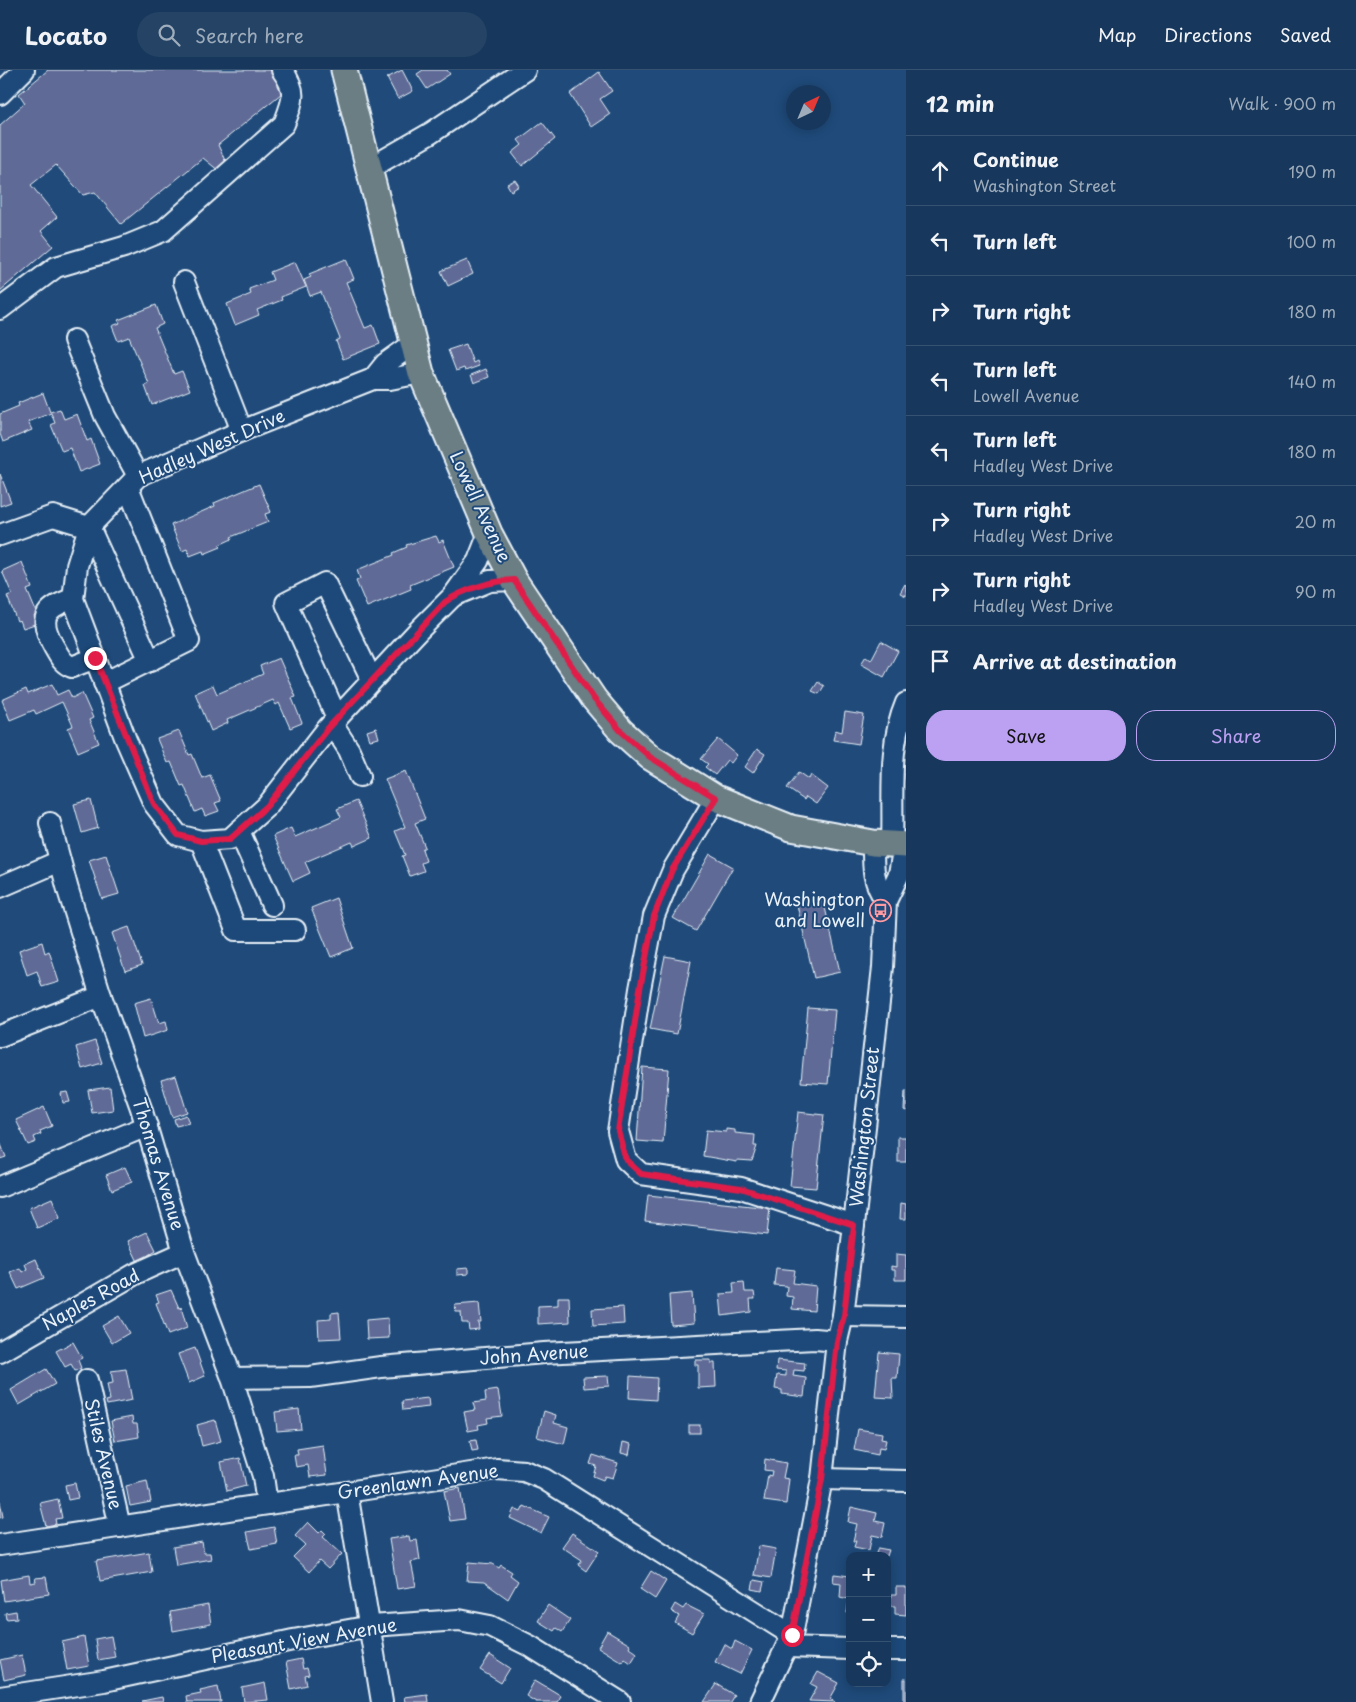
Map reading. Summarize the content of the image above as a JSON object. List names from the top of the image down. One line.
{"streets":{"main road":["Lowell Avenue"],"street":["Hadley West Drive","Washington Street","Thomas Avenue","Naples Road","John Avenue","Stiles Avenue","Greenlawn Avenue","Pleasant View Avenue"]},"crossings":[["Hadley West Drive","Lowell Avenue"],["Lowell Avenue","Washington Street"],["Washington Street","John Avenue"],["Washington Street","Greenlawn Avenue"],["Thomas Avenue","Naples Road"],["Thomas Avenue","John Avenue"],["Thomas Avenue","Greenlawn Avenue"],["Stiles Avenue","Greenlawn Avenue"]],"places":{"bus stop":["Washington and Lowell"]},"north":"top right","page":{"header":"Locato","search":"Search here","nav":["Map","Directions","Saved"],"heading":["12 min","Walk · 900 m"],"list":[["Continue","Washington Street","190 m"],["Turn left","100 m"],["Turn right","180 m"],["Turn left","Lowell Avenue","140 m"],["Turn left","Hadley West Drive","180 m"],["Turn right","Hadley West Drive","20 m"],["Turn right","Hadley West Drive","90 m"],"Arrive at destination"],"buttons":["Save","Share"],"map_buttons":["+","−"]}}
